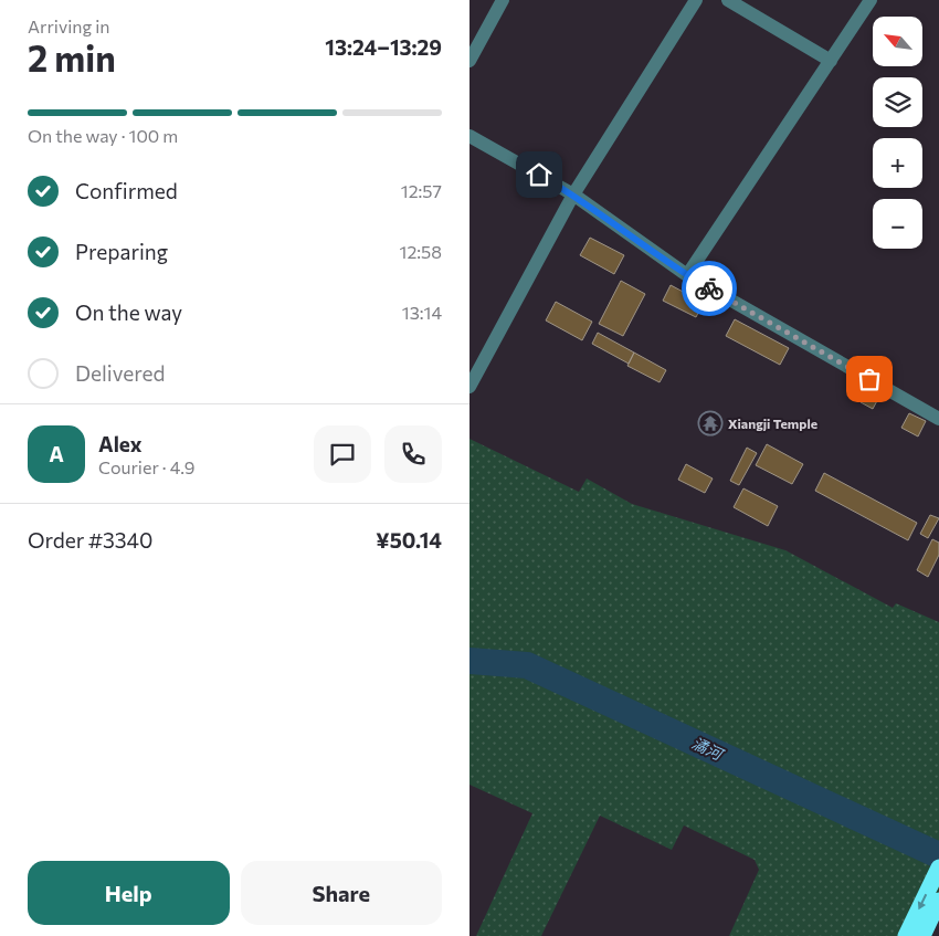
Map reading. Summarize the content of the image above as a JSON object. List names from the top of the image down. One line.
{"water":["潏河"],"places":{"temple":["Xiangji Temple"]},"north":"top left","page":{"heading":["2 min","Arriving in","13:24–13:29"],"panel":["Alex","Courier · 4.9","Order #3340","¥50.14"],"map_buttons":["+","−"],"bar":"On the way · 100 m","list":[["Confirmed","12:57"],["Preparing","12:58"],["On the way","13:14"],"Delivered"],"round":"A","buttons":["Help","Share"]}}
